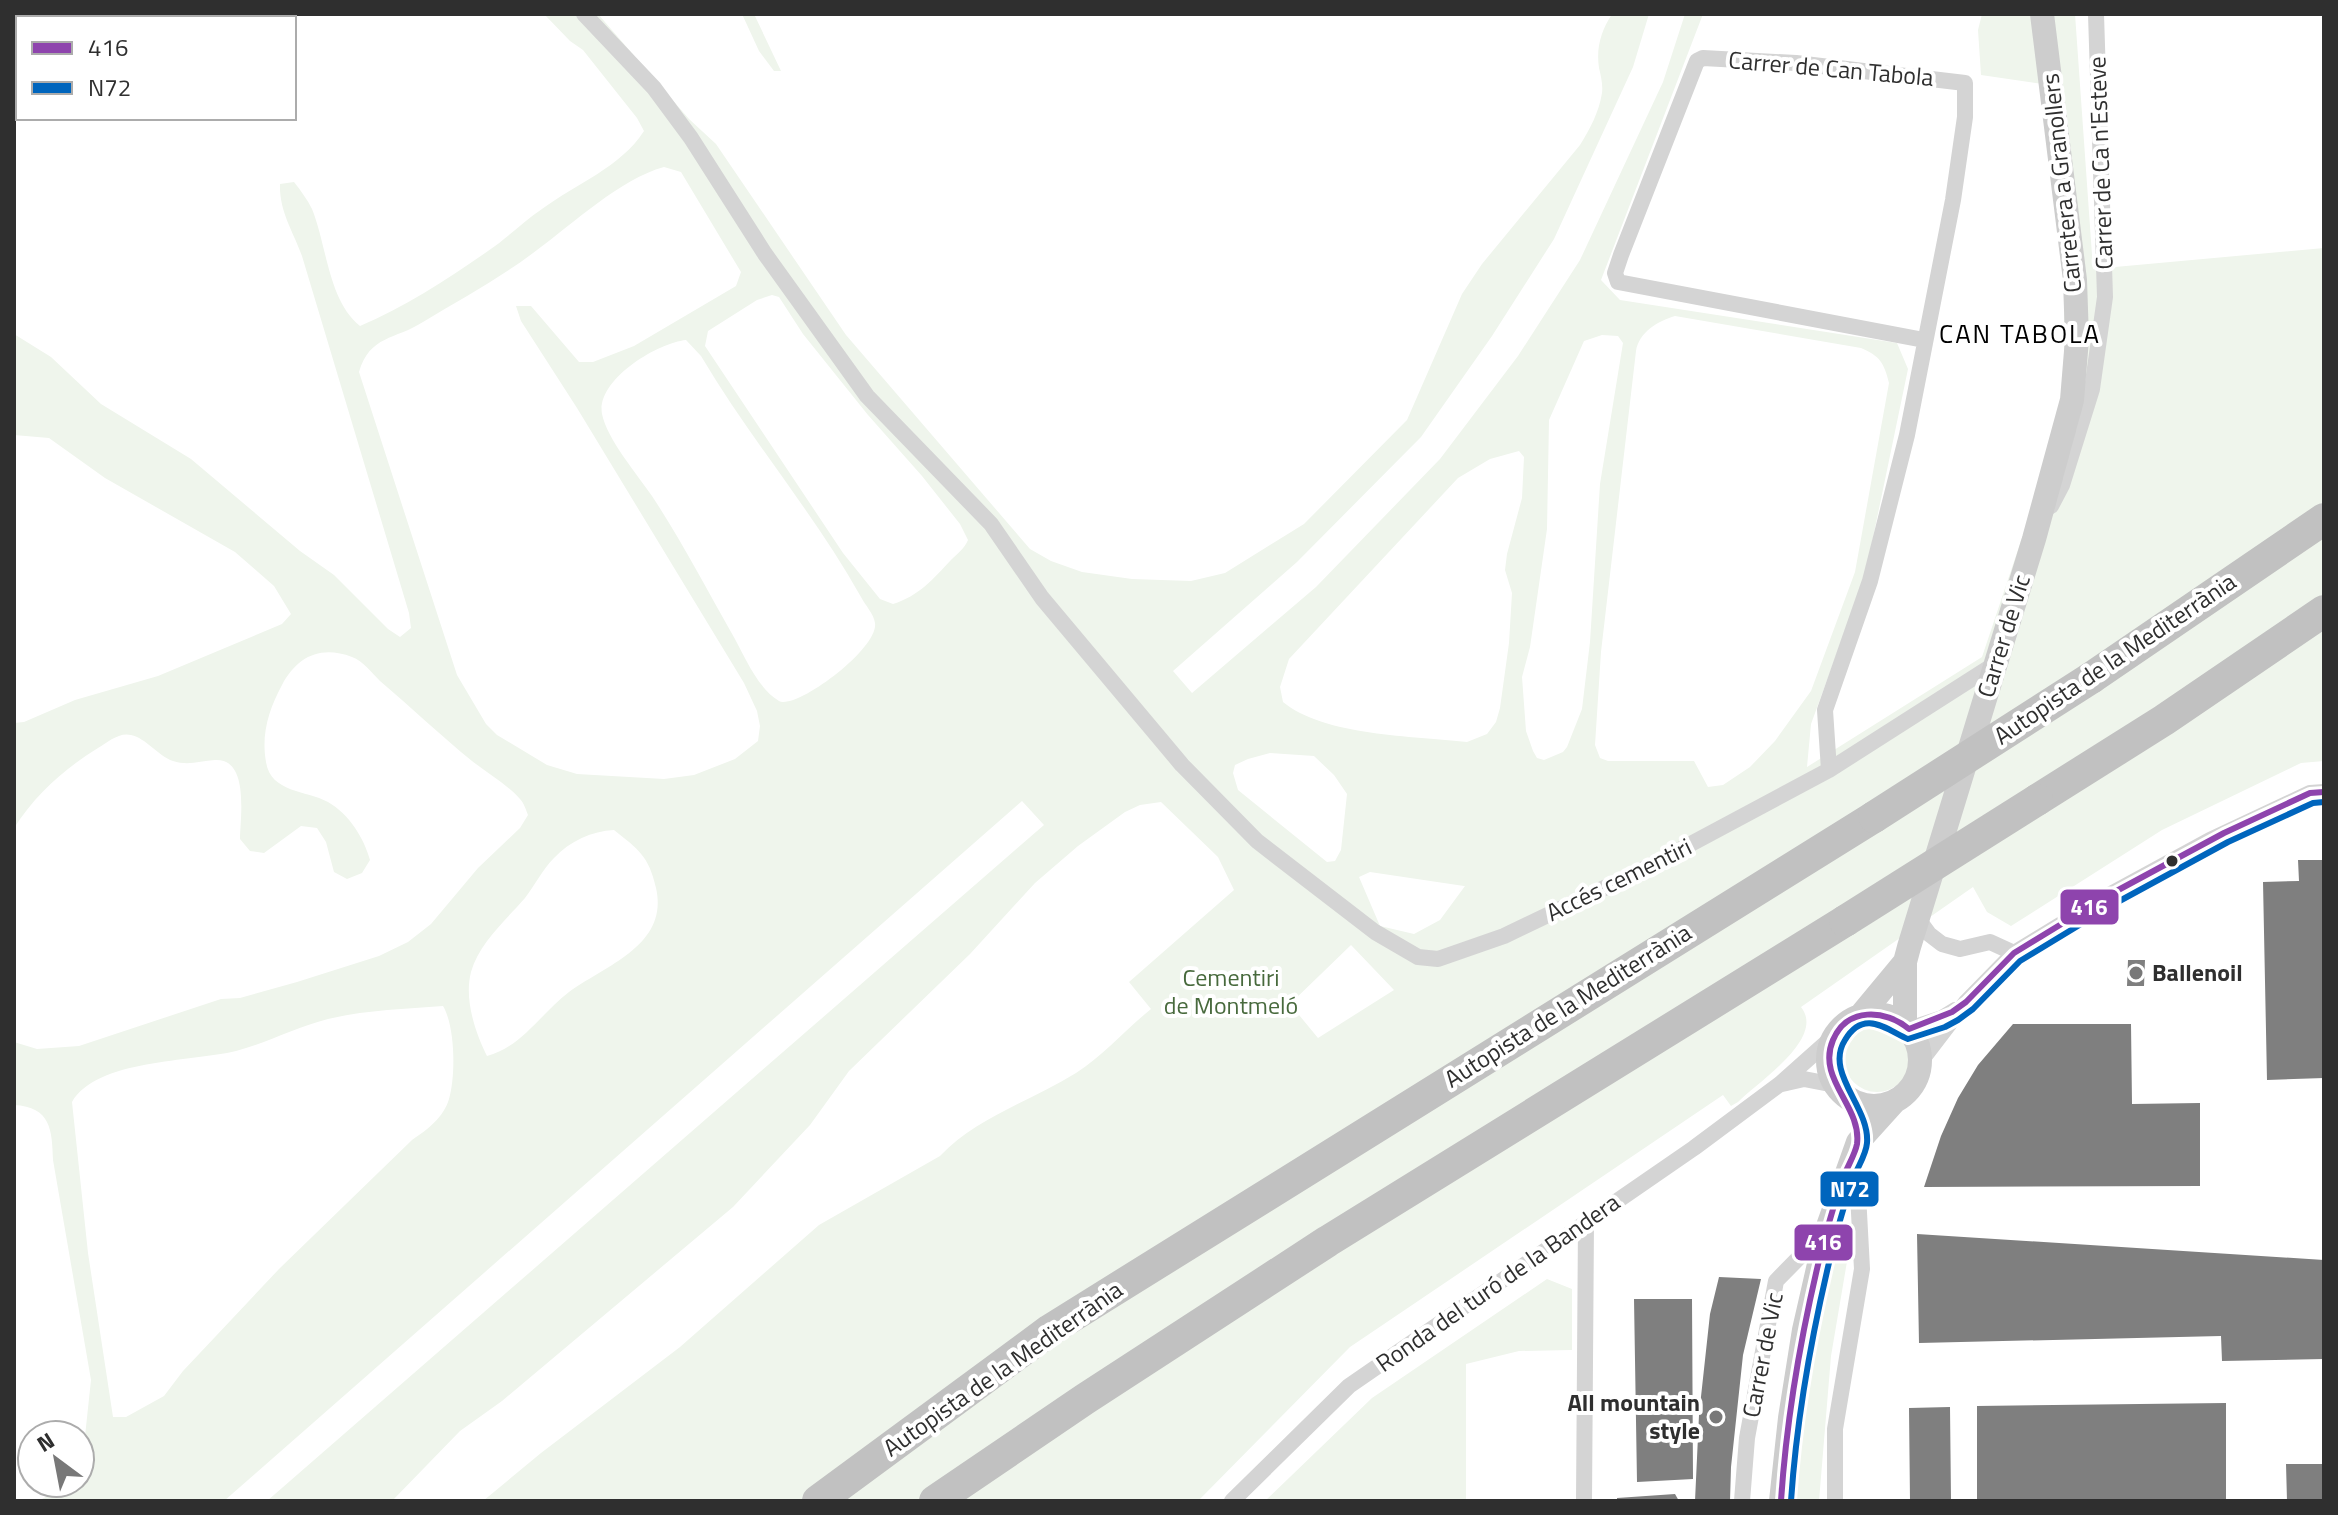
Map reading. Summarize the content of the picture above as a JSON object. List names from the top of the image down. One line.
{"streets":{"highway":["Autopista de la Mediterrània"],"street":["Carrer de Can Tabola","Carrer de Ca n'Esteve","Carretera a Granollers","Carrer de Vic","Accés cementiri","Ronda del turó de la Bandera"]},"crossings":[["Carrer de Can Tabola","Accés cementiri"],["Carrer de Ca n'Esteve","Carrer de Vic"],["Carretera a Granollers","Carrer de Vic"],["Carrer de Vic","Accés cementiri"],["Carrer de Vic","Ronda del turó de la Bandera"]],"districts":["CAN TABOLA"],"parks":["Cementiri de Montmeló"],"places":["Ballenoil","All mountain style"],"lines":["transit line 416","transit line N72"],"legend":["416","N72"],"north":"top left"}
